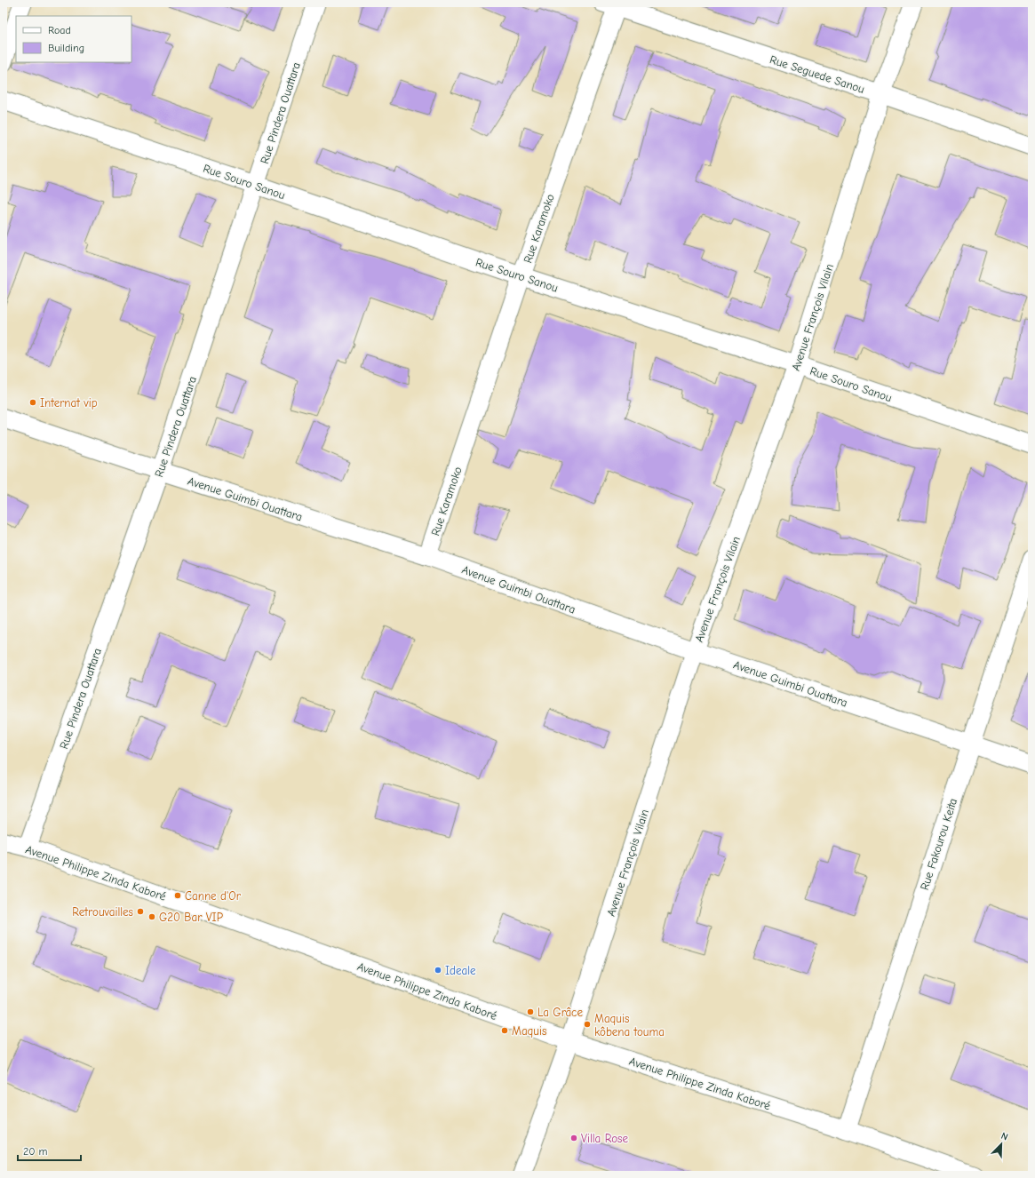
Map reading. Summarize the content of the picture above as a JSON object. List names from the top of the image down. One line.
{"streets":{"street":["Rue Seguede Sanou","Rue Pindera Ouattara","Rue Souro Sanou","Rue Karamoko","Avenue François Vilain","Avenue Guimbi Ouattara","Rue Fakourou Keita","Avenue Philippe Zinda Kaboré"]},"crossings":[["Rue Seguede Sanou","Rue Karamoko"],["Rue Seguede Sanou","Avenue François Vilain"],["Rue Pindera Ouattara","Rue Souro Sanou"],["Rue Pindera Ouattara","Avenue Guimbi Ouattara"],["Rue Pindera Ouattara","Avenue Philippe Zinda Kaboré"],["Rue Souro Sanou","Rue Karamoko"],["Rue Souro Sanou","Avenue François Vilain"],["Rue Karamoko","Avenue Guimbi Ouattara"],["Avenue François Vilain","Avenue Guimbi Ouattara"],["Avenue François Vilain","Avenue Philippe Zinda Kaboré"],["Avenue Guimbi Ouattara","Rue Fakourou Keita"],["Rue Fakourou Keita","Avenue Philippe Zinda Kaboré"]],"places":["Internat vip","Canne d'Or","Retrouvailles","G20 Bar VIP","Ideale","La Grâce","Maquis kôbena touma","Maquis","Villa Rose"],"legend":["Road","Building"],"scale_bar":"20 m","north":"top right"}
